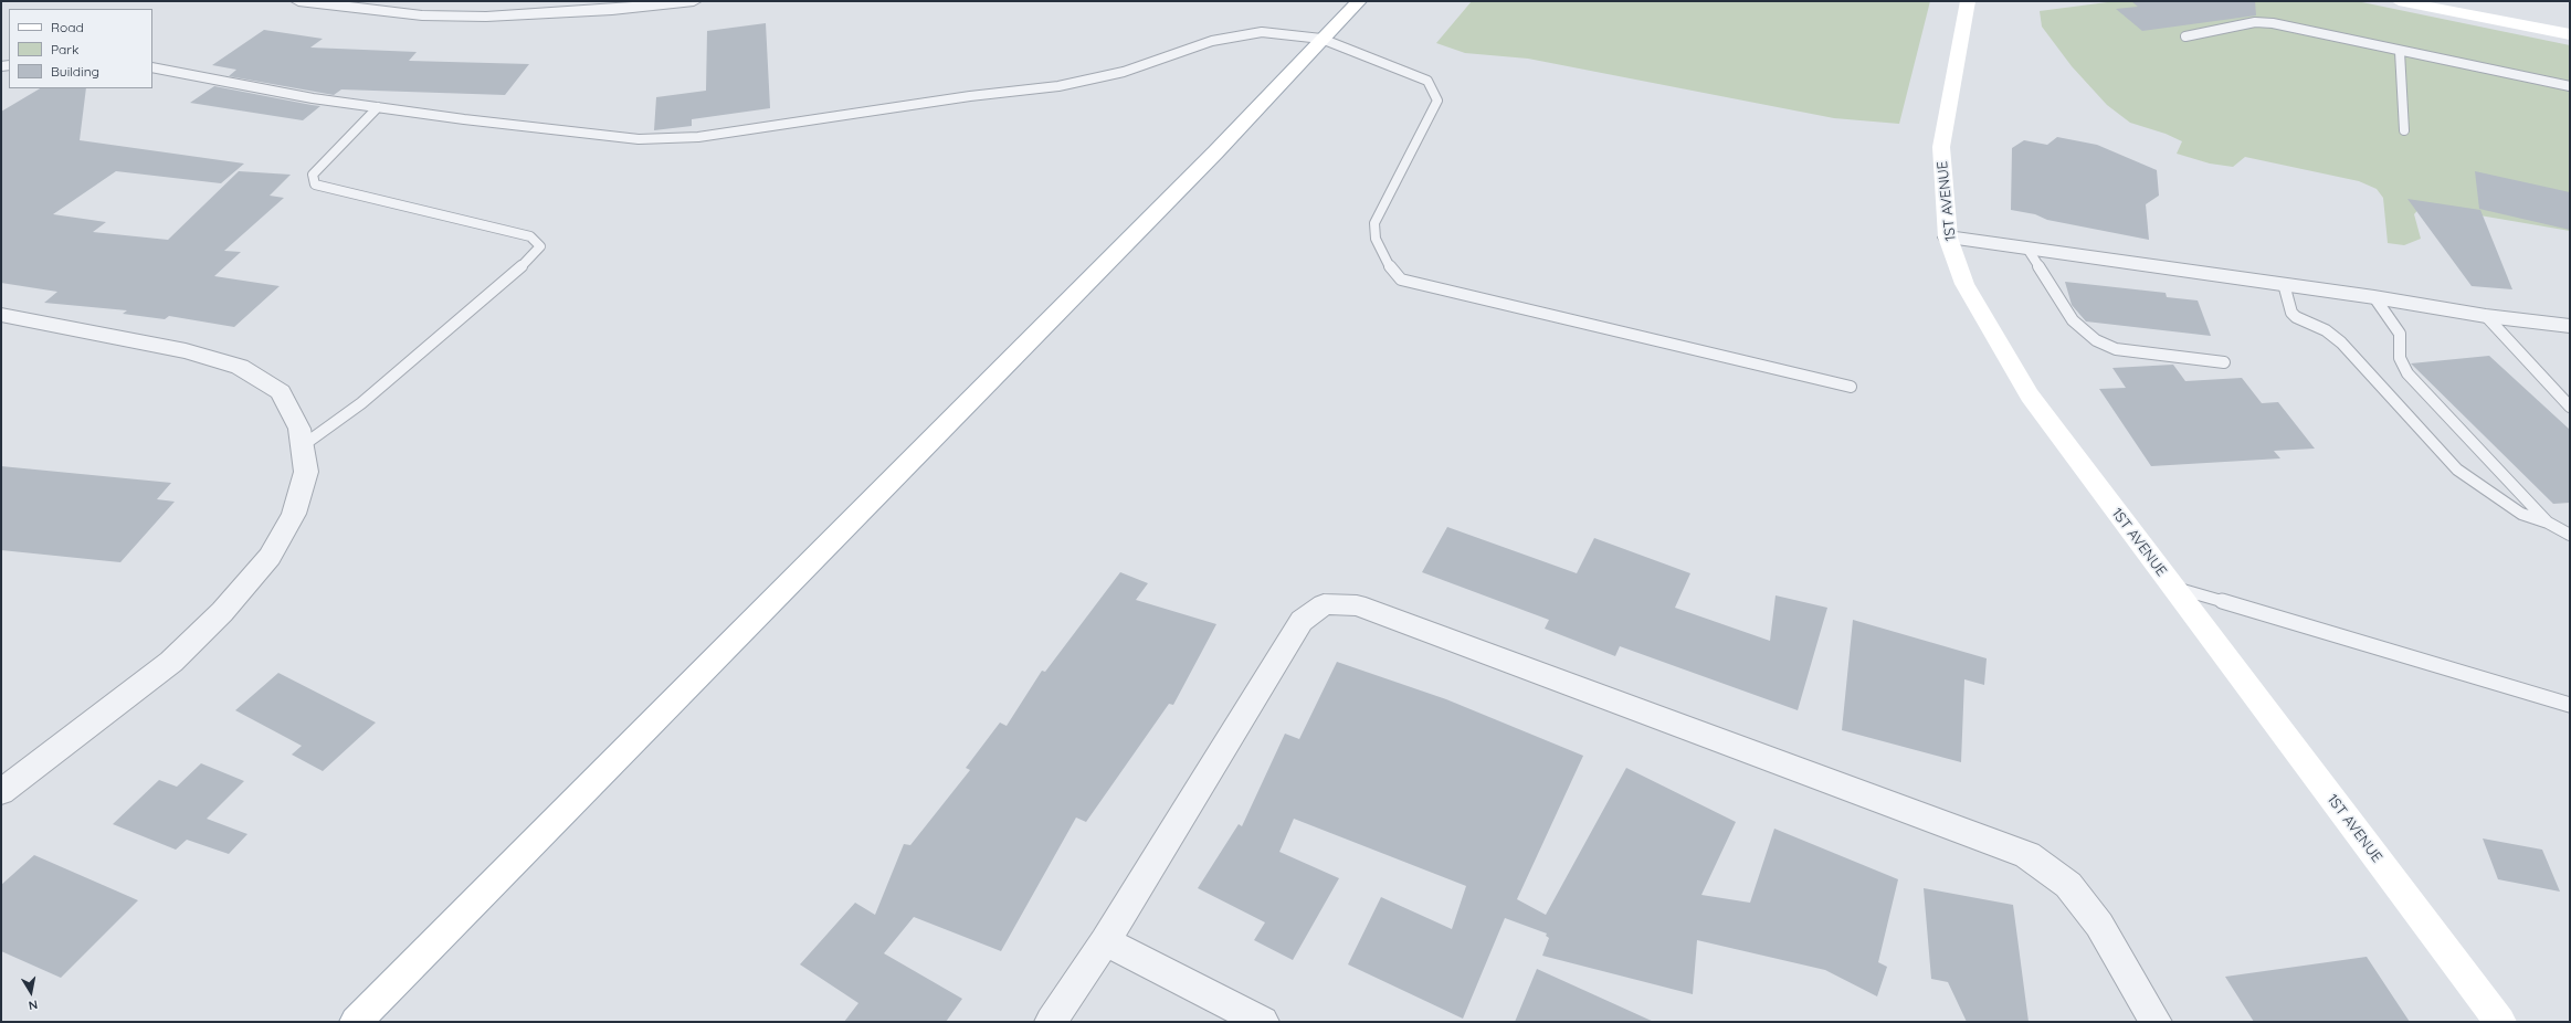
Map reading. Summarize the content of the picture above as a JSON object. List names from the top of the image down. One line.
{"streets":{"street":["1ST AVENUE"]},"legend":["Road","Park","Building"],"north":"bottom"}
